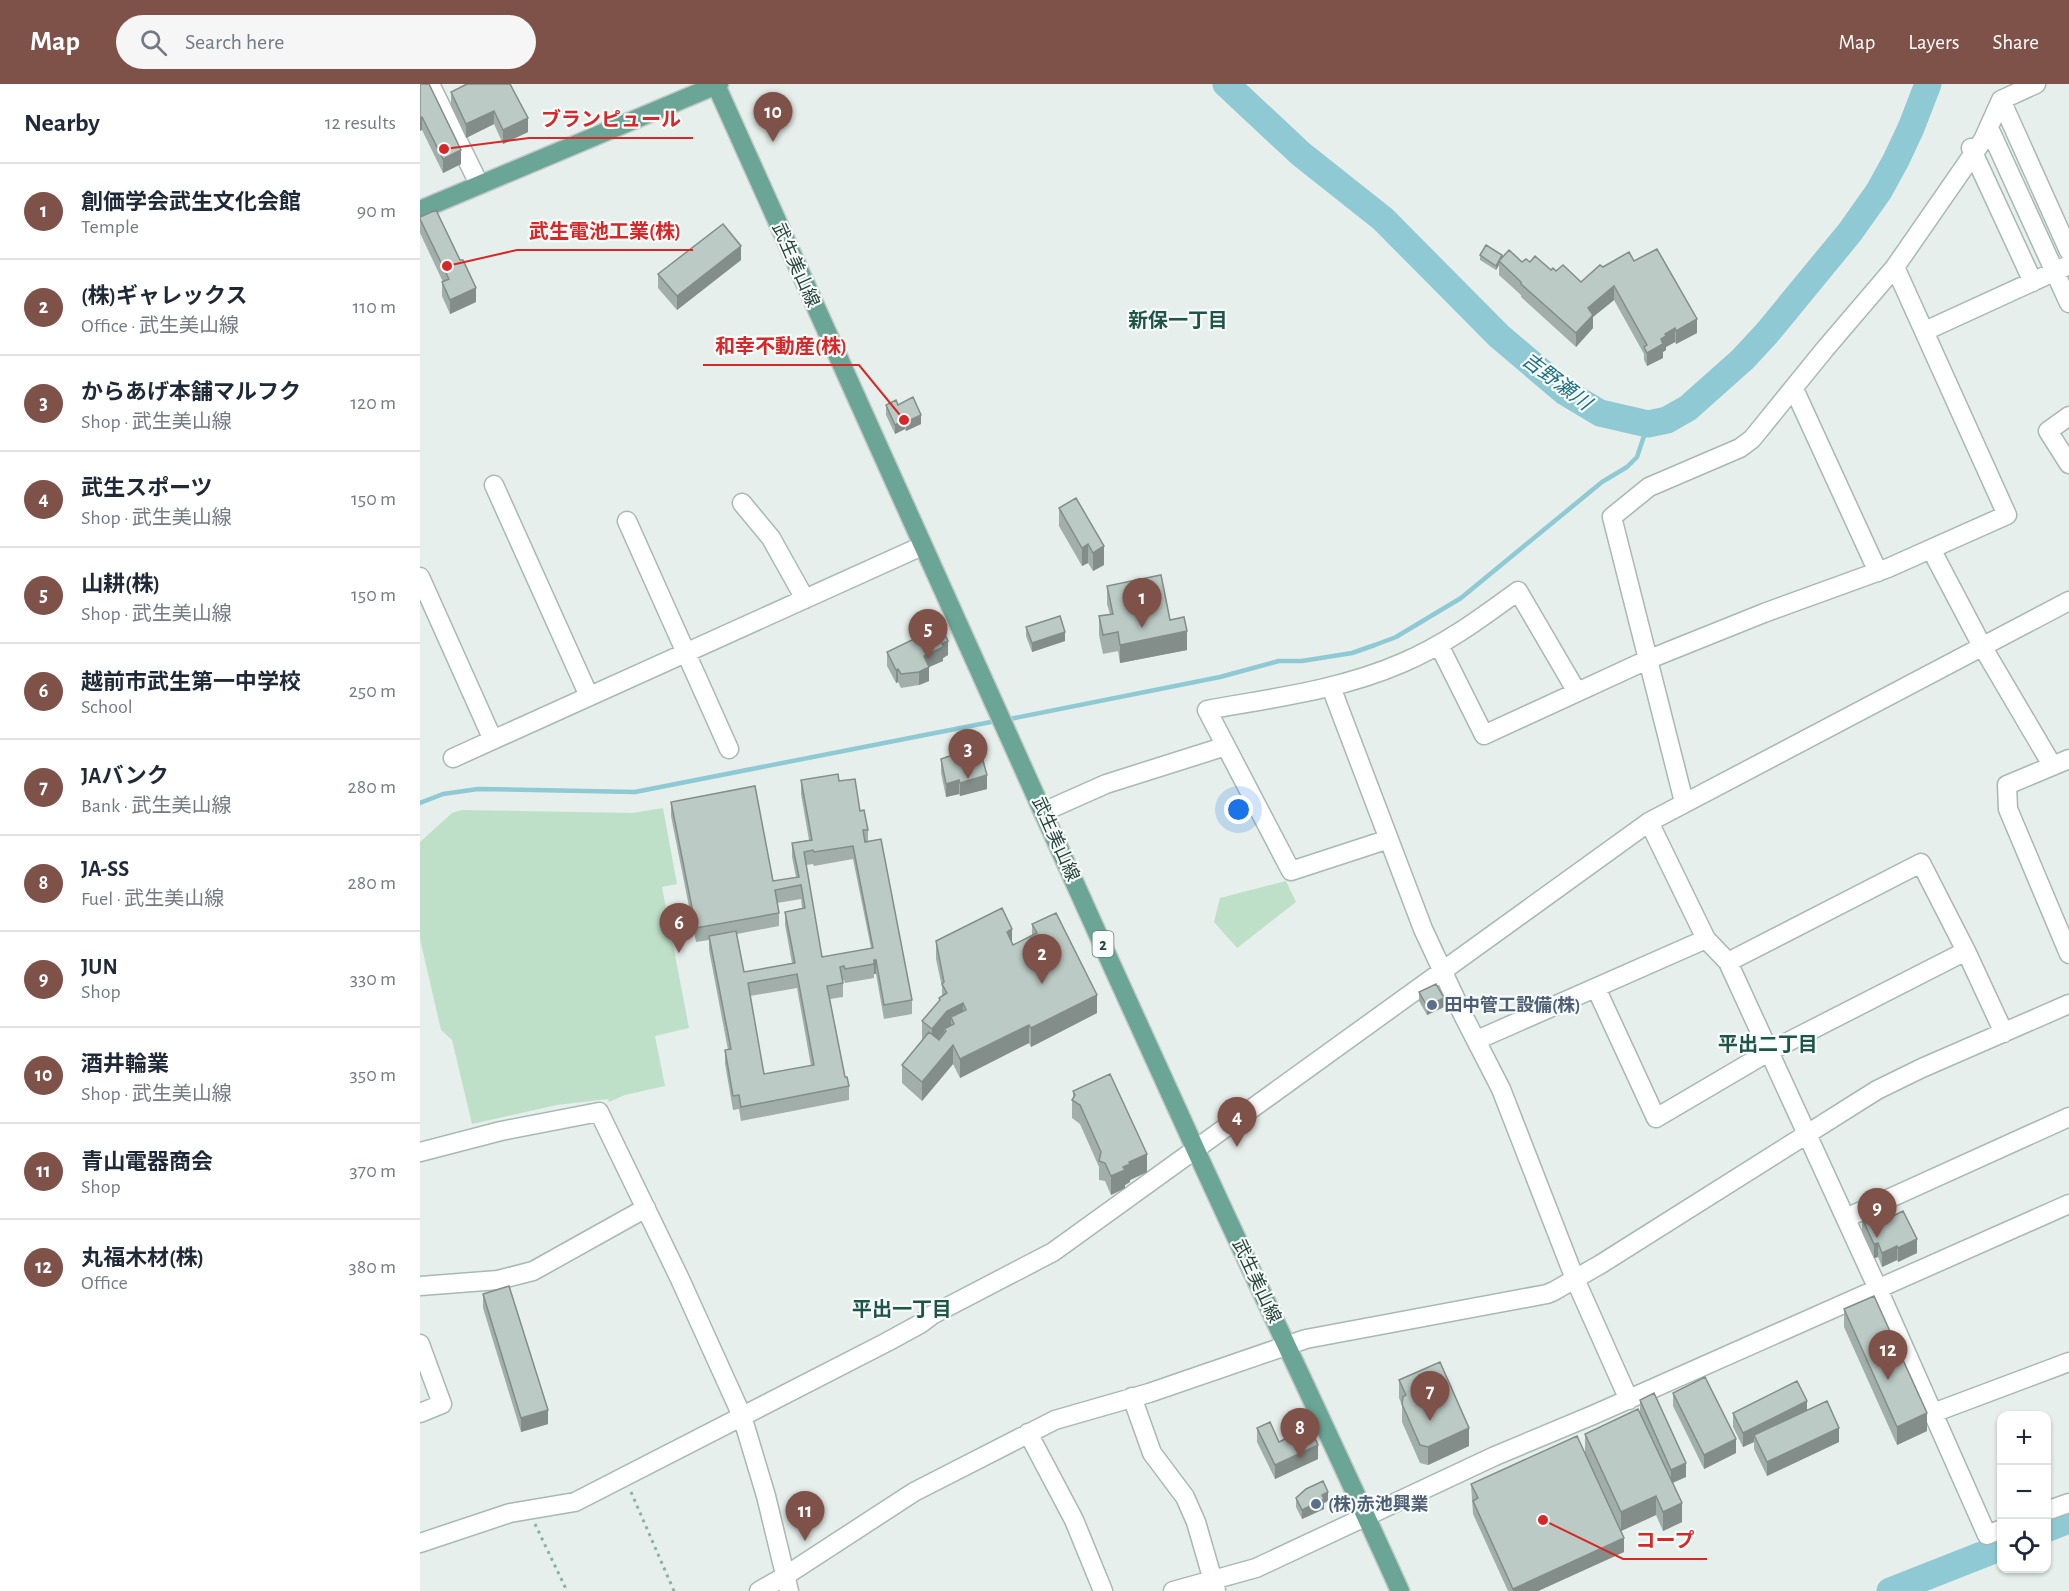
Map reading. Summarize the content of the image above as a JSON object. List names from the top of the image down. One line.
{"streets":{"main road":["武生美山線","2"]},"districts":["新保一丁目","平出二丁目","平出一丁目"],"water":["吉野瀬川"],"places":["ブランピュール","武生電池工業(株)","和幸不動産(株)","田中管工設備(株)","(株)赤池興業","コープ"],"page":{"header":"Map","search":"Search here","nav":["Map","Layers","Share"],"heading":["Nearby","12 results"],"pins":["10","1","5","3","6","2","4","9","12","7","8","11"],"list":[{"mark":"1","name":"創価学会武生文化会館","note":"Temple","value":"90 m"},{"mark":"2","name":"(株)ギャレックス","note":"Office · 武生美山線","value":"110 m"},{"mark":"3","name":"からあげ本舗マルフク","note":"Shop · 武生美山線","value":"120 m"},{"mark":"4","name":"武生スポーツ","note":"Shop · 武生美山線","value":"150 m"},{"mark":"5","name":"山耕(株)","note":"Shop · 武生美山線","value":"150 m"},{"mark":"6","name":"越前市武生第一中学校","note":"School","value":"250 m"},{"mark":"7","name":"JAバンク","note":"Bank · 武生美山線","value":"280 m"},{"mark":"8","name":"JA-SS","note":"Fuel · 武生美山線","value":"280 m"},{"mark":"9","name":"JUN","note":"Shop","value":"330 m"},{"mark":"10","name":"酒井輪業","note":"Shop · 武生美山線","value":"350 m"},{"mark":"11","name":"青山電器商会","note":"Shop","value":"370 m"},{"mark":"12","name":"丸福木材(株)","note":"Office","value":"380 m"}],"map_buttons":["+","−"]}}
